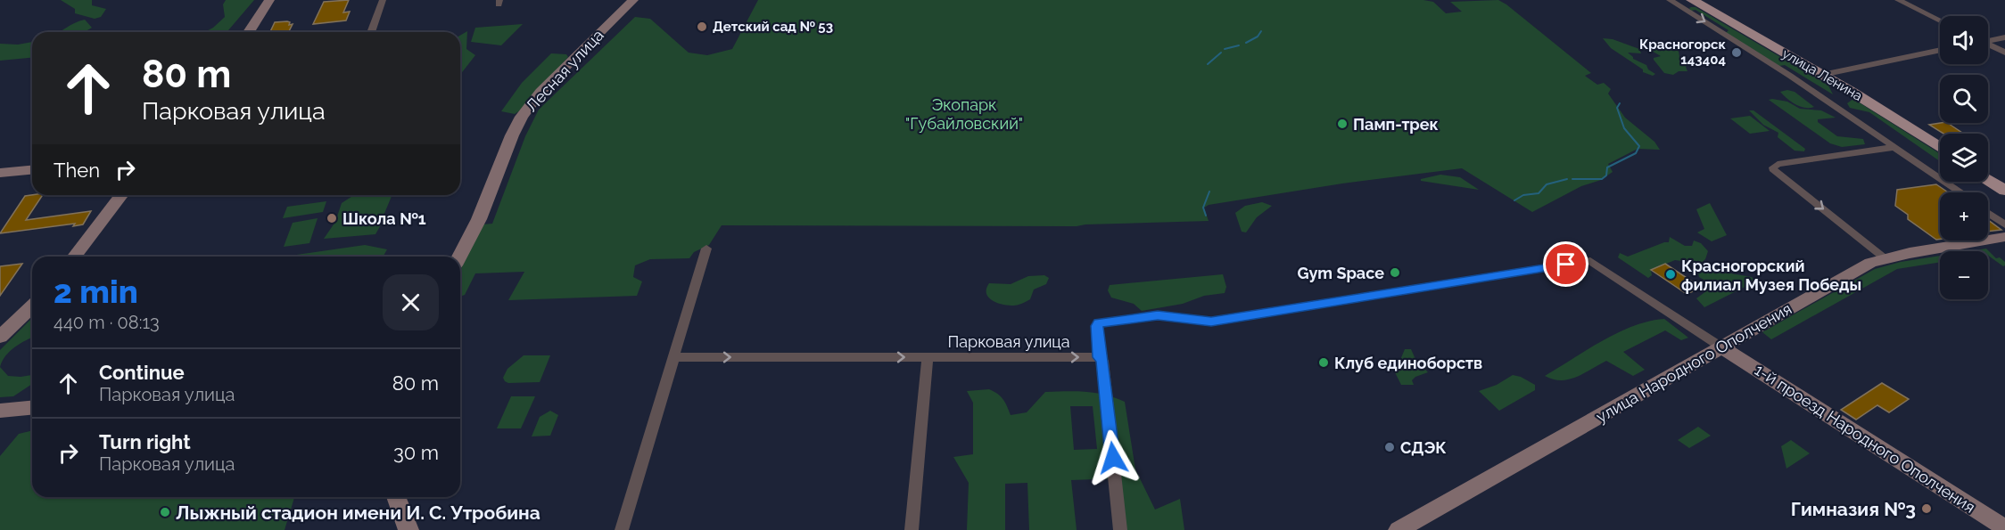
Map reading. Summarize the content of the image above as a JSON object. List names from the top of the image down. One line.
{"streets":{"main road":["Лесная улица","улица Ленина","улица Народного Ополчения","1-й проезд Народного Ополчения"],"street":["Парковая улица"]},"crossings":[["Парковая улица","1-й проезд Народного Ополчения"],["улица Народного Ополчения","1-й проезд Народного Ополчения"]],"one_way":["Парковая улица"],"parks":["Экопарк \"Губайловский\""],"places":["Детский сад № 53","Красногорск 143404","Памп-трек","Школа №1","Gym Space","Красногорский филиал Музея Победы","Клуб единоборств","СДЭК","Гимназия №3","Лыжный стадион имени И. С. Утробина"],"page":{"map_buttons":["+","−"],"turn":["80 m","Парковая улица"],"then":"Then","heading":["2 min","440 m · 08:13"],"list":[{"name":"Continue","note":"Парковая улица","value":"80 m"},{"name":"Turn right","note":"Парковая улица","value":"30 m"}]}}
